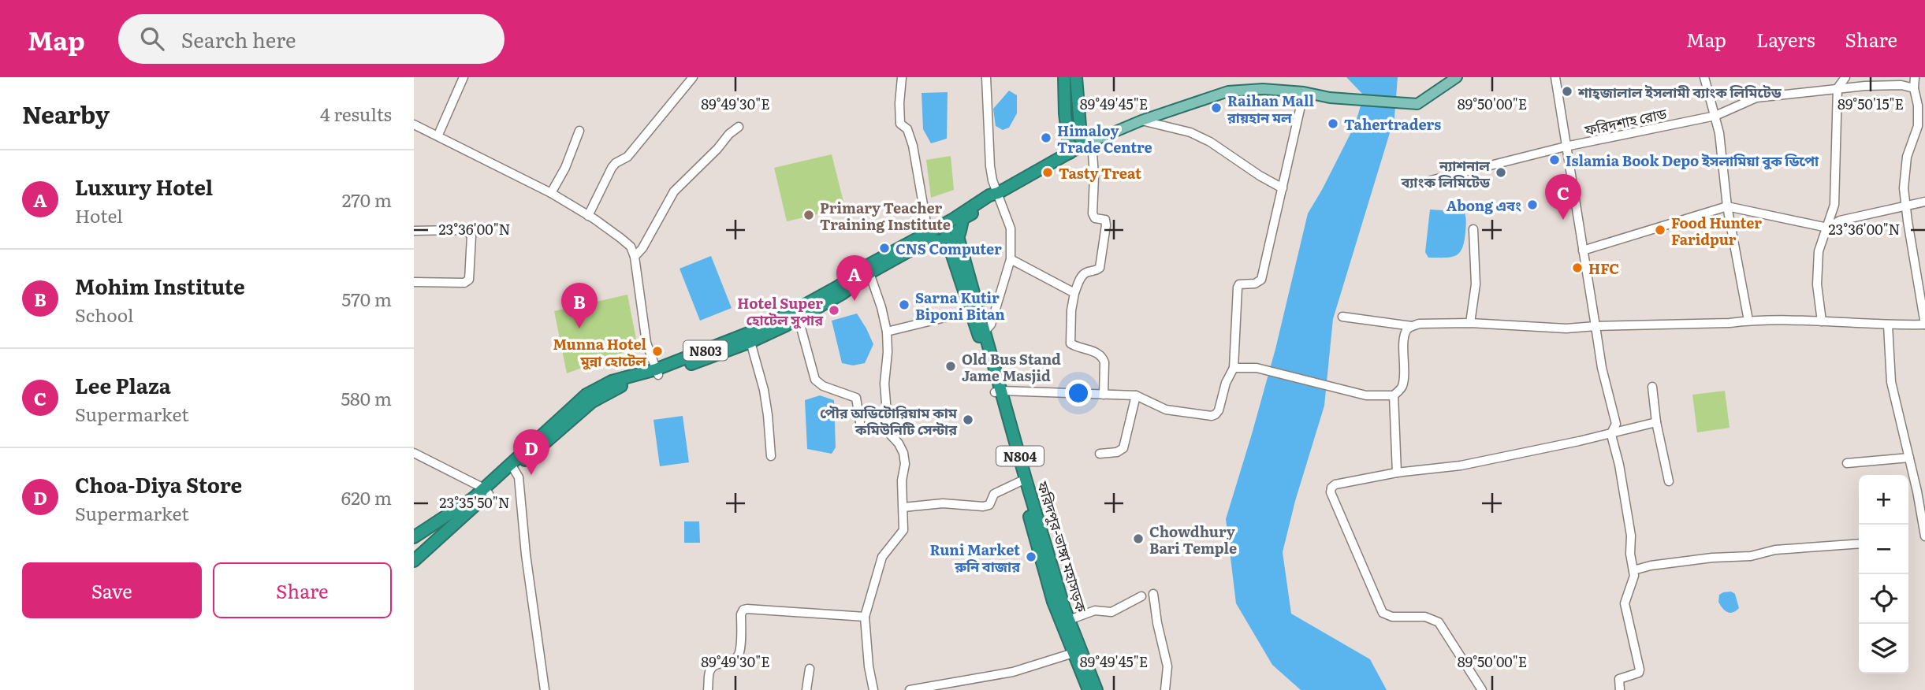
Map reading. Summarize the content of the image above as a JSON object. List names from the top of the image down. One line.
{"streets":{"highway":["N803","N804","ফরিদপুর-ভাঙ্গা মহাসড়ক"],"street":["ফরিদশাহ রোড"]},"crossings":[["N803","ফরিদপুর-ভাঙ্গা মহাসড়ক"]],"places":["শাহ্জালাল ইসলামী ব্যাংক লিমিটেড","Raihan Mall রায়হান মল","Tahertraders","Himaloy Trade Centre","Islamia Book Depo ইসলামিয়া বুক ডিপো","Tasty Treat","ন্যাশনাল ব্যাংক লিমিটেড","Abong এবং","Primary Teacher Training Institute","Food Hunter Faridpur","CNS Computer","HFC","Sarna Kutir Biponi Bitan","Hotel Super হোটেল সুপার","Munna Hotel মুন্না হোটেল","Old Bus Stand Jame Masjid","পৌর অডিটোরিয়াম কাম কমিউনিটি সেন্টার","Chowdhury Bari Temple","Runi Market রুনি বাজার"],"page":{"header":"Map","search":"Search here","nav":["Map","Layers","Share"],"heading":["Nearby","4 results"],"list":[{"mark":"A","name":"Luxury Hotel","note":"Hotel","value":"270 m"},{"mark":"B","name":"Mohim Institute","note":"School","value":"570 m"},{"mark":"C","name":"Lee Plaza","note":"Supermarket","value":"580 m"},{"mark":"D","name":"Choa-Diya Store","note":"Supermarket","value":"620 m"}],"pins":["C","A","B","D"],"map_buttons":["+","−"],"buttons":["Save","Share"]},"coordinates":["89°49'30\"E","89°49'45\"E","89°50'00\"E","89°50'15\"E","23°36'00\"N","23°35'50\"N"]}
